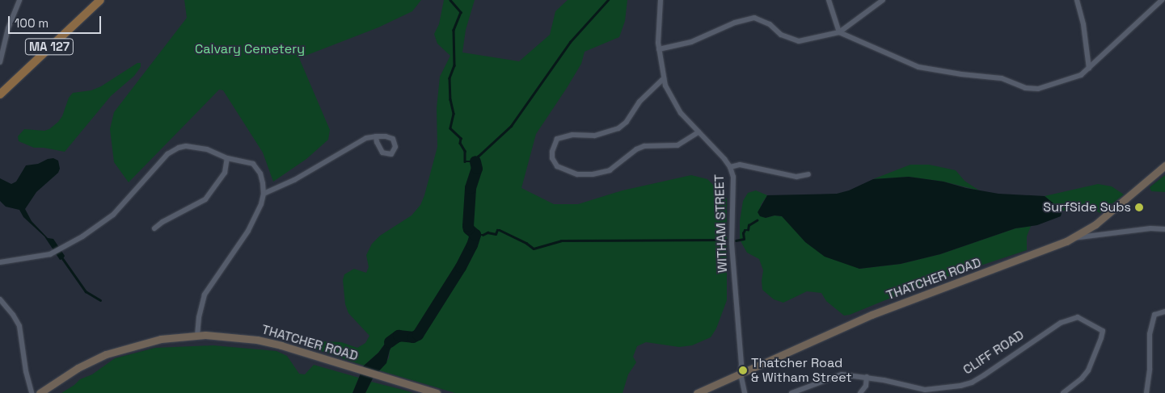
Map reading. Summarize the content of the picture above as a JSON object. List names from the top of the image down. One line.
{"streets":{"main road":["MA 127","THATCHER ROAD"],"street":["WITHAM STREET","CLIFF ROAD"]},"crossings":[["WITHAM STREET","THATCHER ROAD"]],"parks":["Calvary Cemetery"],"places":["SurfSide Subs","Thatcher Road & Witham Street"],"scale_bar":"100 m"}
